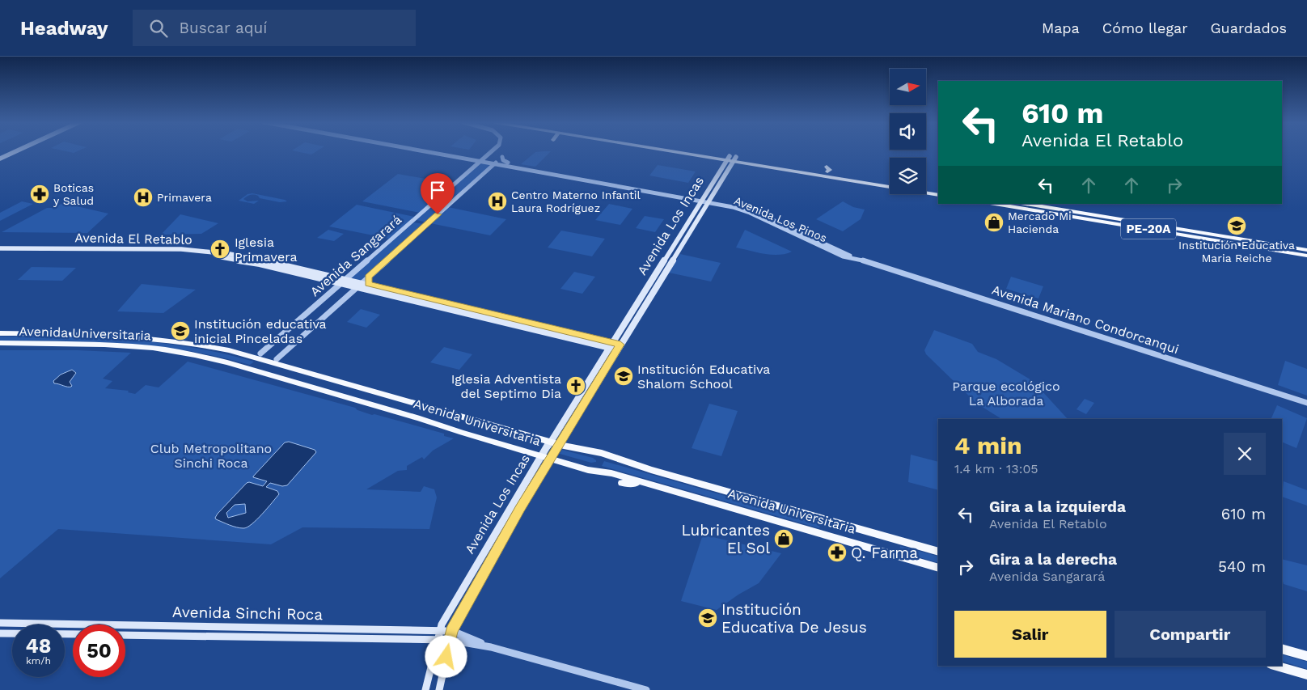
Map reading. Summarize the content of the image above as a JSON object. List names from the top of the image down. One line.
{"streets":{"main road":["Avenida Los Incas","PE-20A","Avenida El Retablo","Avenida Universitaria","Avenida Sinchi Roca"],"street":["Avenida Los Pinos","Avenida Sangarará","Avenida Mariano Condorcanqui"]},"crossings":[["Avenida Los Pinos","Avenida Los Incas"],["Avenida Los Pinos","Avenida Sangarará"],["Avenida Los Pinos","Avenida Mariano Condorcanqui"],["Avenida Los Incas","Avenida El Retablo"],["Avenida Los Incas","Avenida Universitaria"],["Avenida Los Incas","Avenida Sinchi Roca"],["Avenida El Retablo","Avenida Sangarará"]],"parks":["Parque ecológico La Alborada","Club Metropolitano Sinchi Roca"],"places":{"pharmacy":["Boticas y Salud","Q. Farma"],"hospital":["Primavera","Centro Materno Infantil Laura Rodríguez"],"shop":["Mercado Mi Hacienda","Lubricantes El Sol"],"school or university":["Institución Educativa Maria Reiche","Institución educativa inicial Pinceladas","Institución Educativa Shalom School","Institución Educativa De Jesus"],"church":["Iglesia Primavera","Iglesia Adventista del Septimo Dia"]},"north":"right","page":{"header":"Headway","search":"Buscar aquí","nav":["Mapa","Cómo llegar","Guardados"],"turn":["610 m","Avenida El Retablo"],"heading":["4 min","1.4 km · 13:05"],"list":[{"name":"Gira a la izquierda","note":"Avenida El Retablo","value":"610 m"},{"name":"Gira a la derecha","note":"Avenida Sangarará","value":"540 m"}],"buttons":["Salir","Compartir"],"speed":"48 km/h","limit":"50"}}
